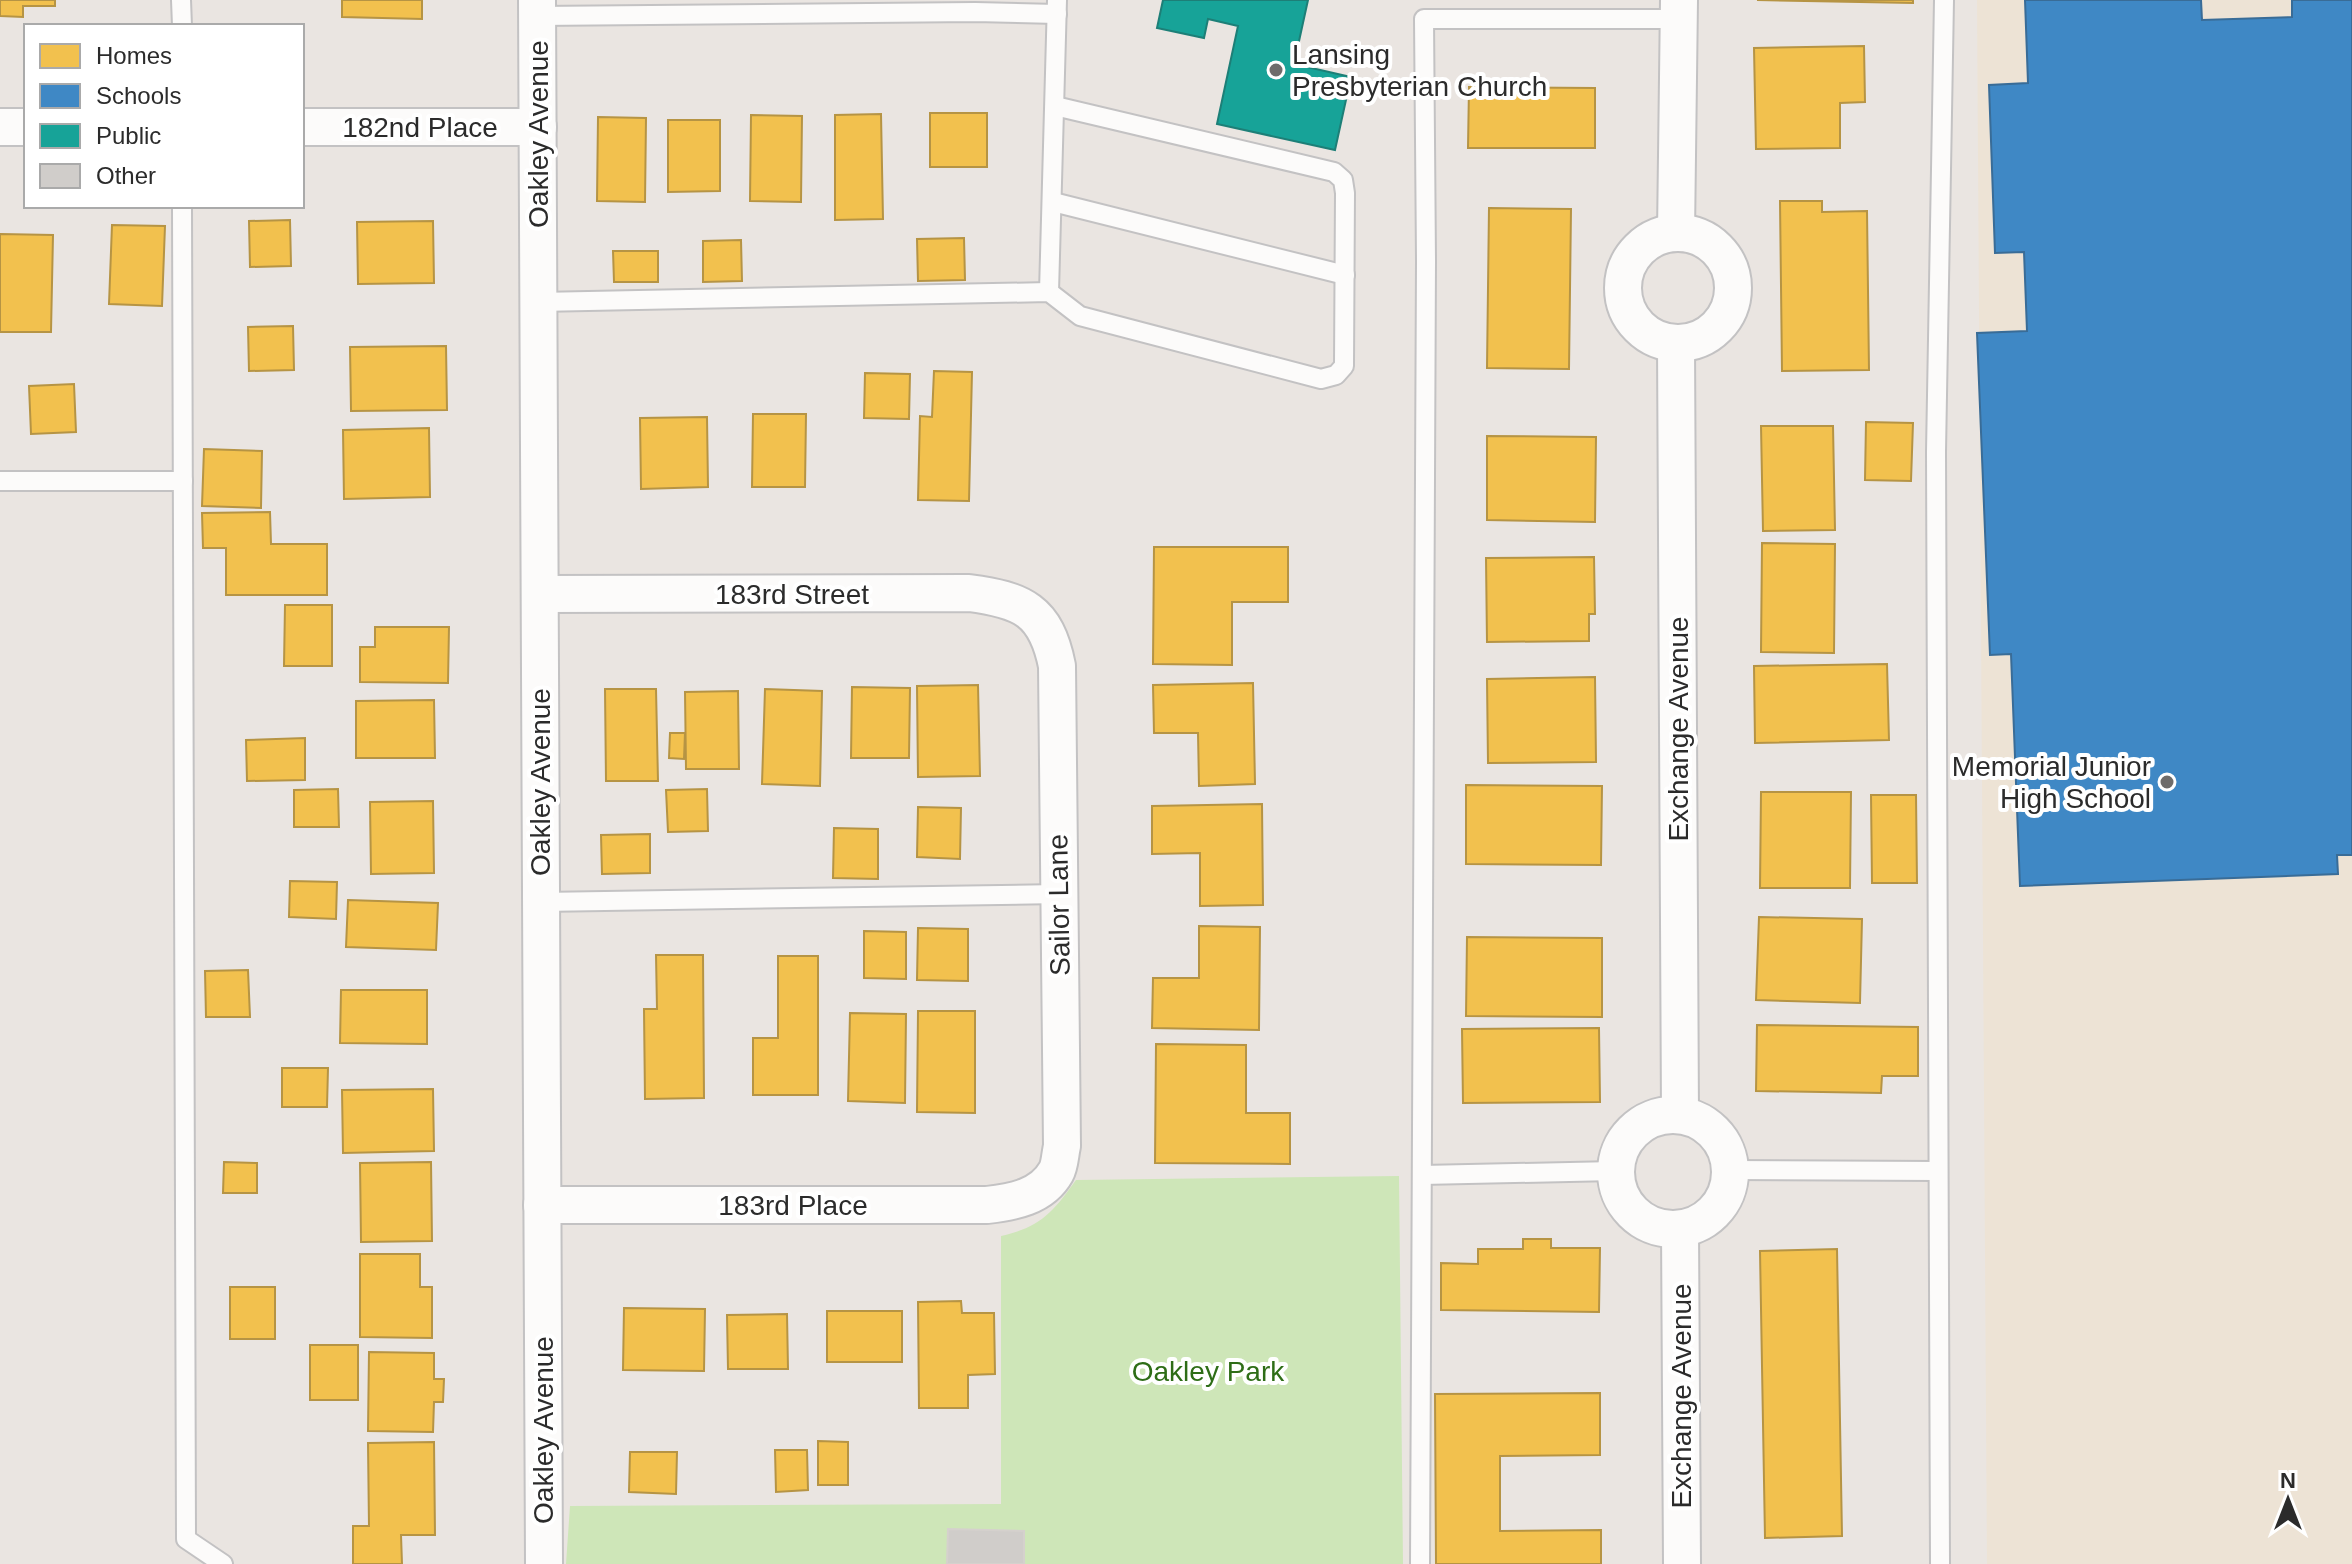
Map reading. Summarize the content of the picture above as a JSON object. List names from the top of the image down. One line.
{"streets":{"street":["182nd Place","Oakley Avenue","183rd Street","Exchange Avenue","Sailor Lane","183rd Place"]},"crossings":[["182nd Place","Oakley Avenue"],["Oakley Avenue","183rd Street"],["Oakley Avenue","183rd Place"],["183rd Street","Sailor Lane"],["Sailor Lane","183rd Place"]],"parks":["Oakley Park"],"places":["Lansing Presbyterian Church","Memorial Junior High School"],"legend":["Homes","Schools","Public","Other"],"north":"top"}
